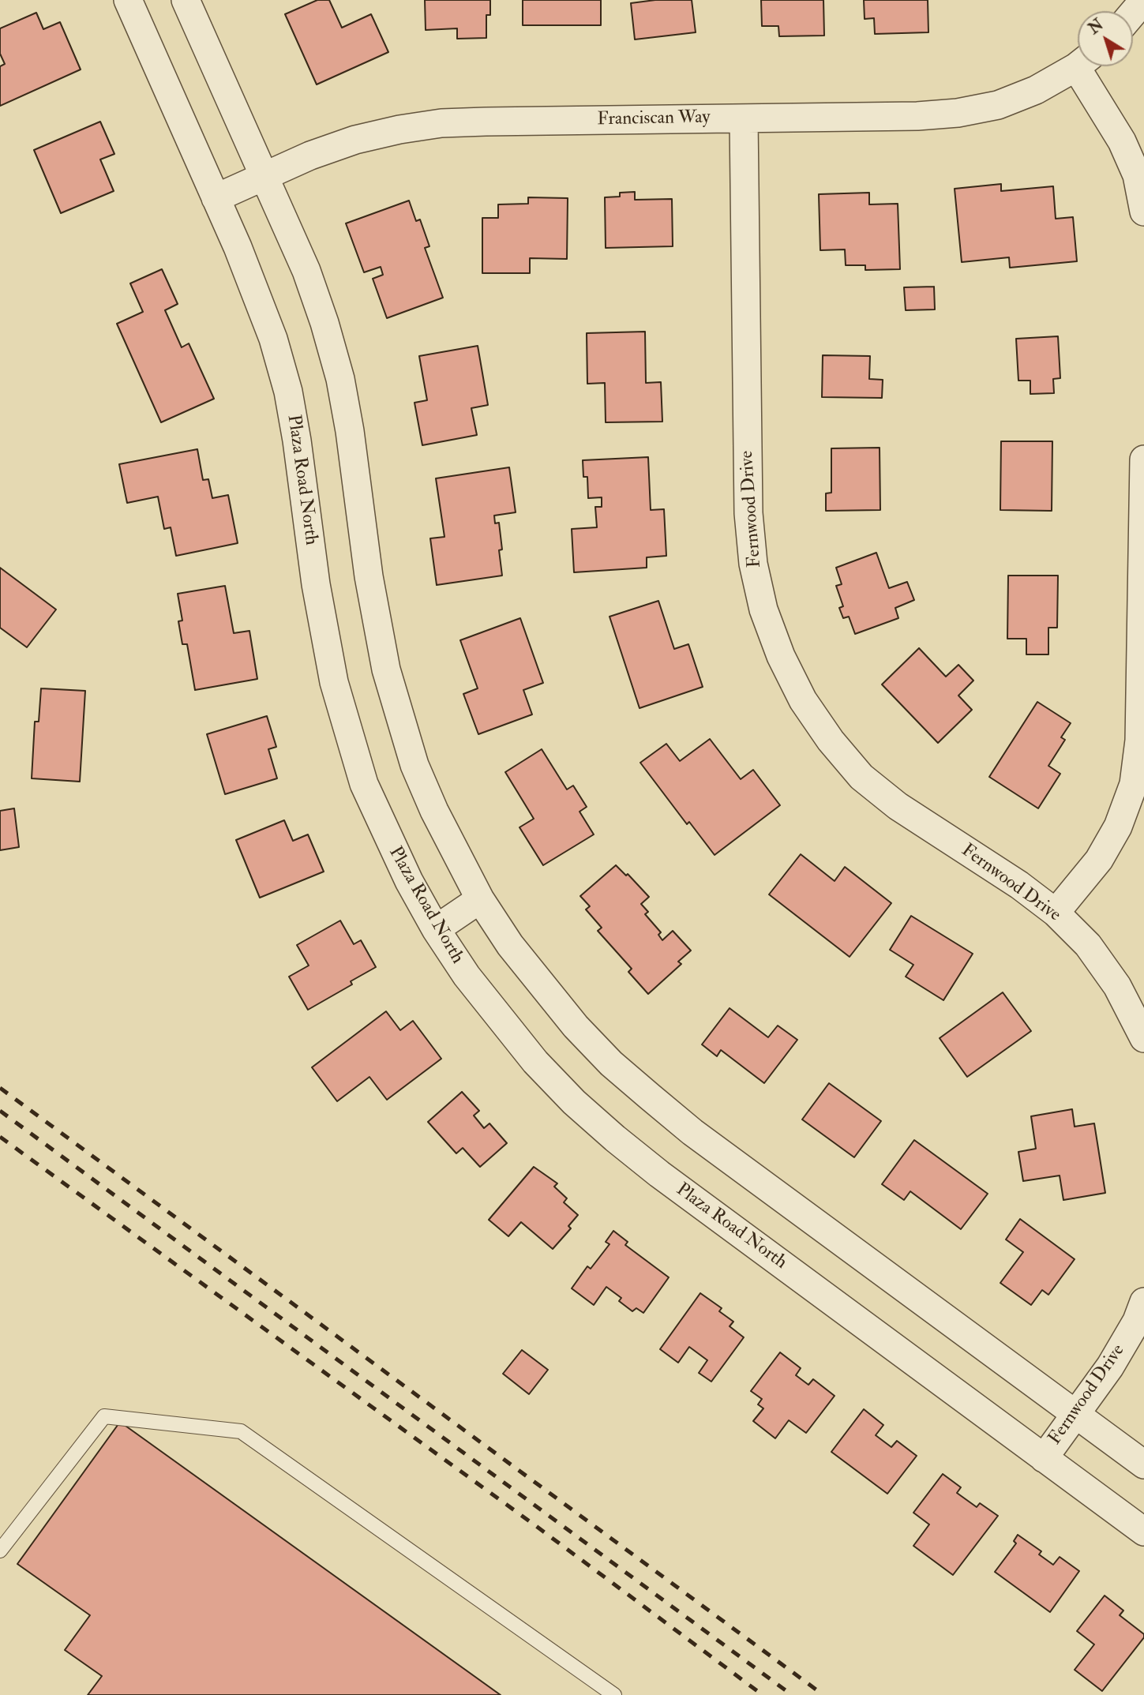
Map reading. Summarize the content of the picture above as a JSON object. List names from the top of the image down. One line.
{"streets":{"street":["Franciscan Way","Plaza Road North","Fernwood Drive"]},"crossings":[["Franciscan Way","Plaza Road North"],["Franciscan Way","Fernwood Drive"],["Plaza Road North","Fernwood Drive"]],"north":"top left"}
